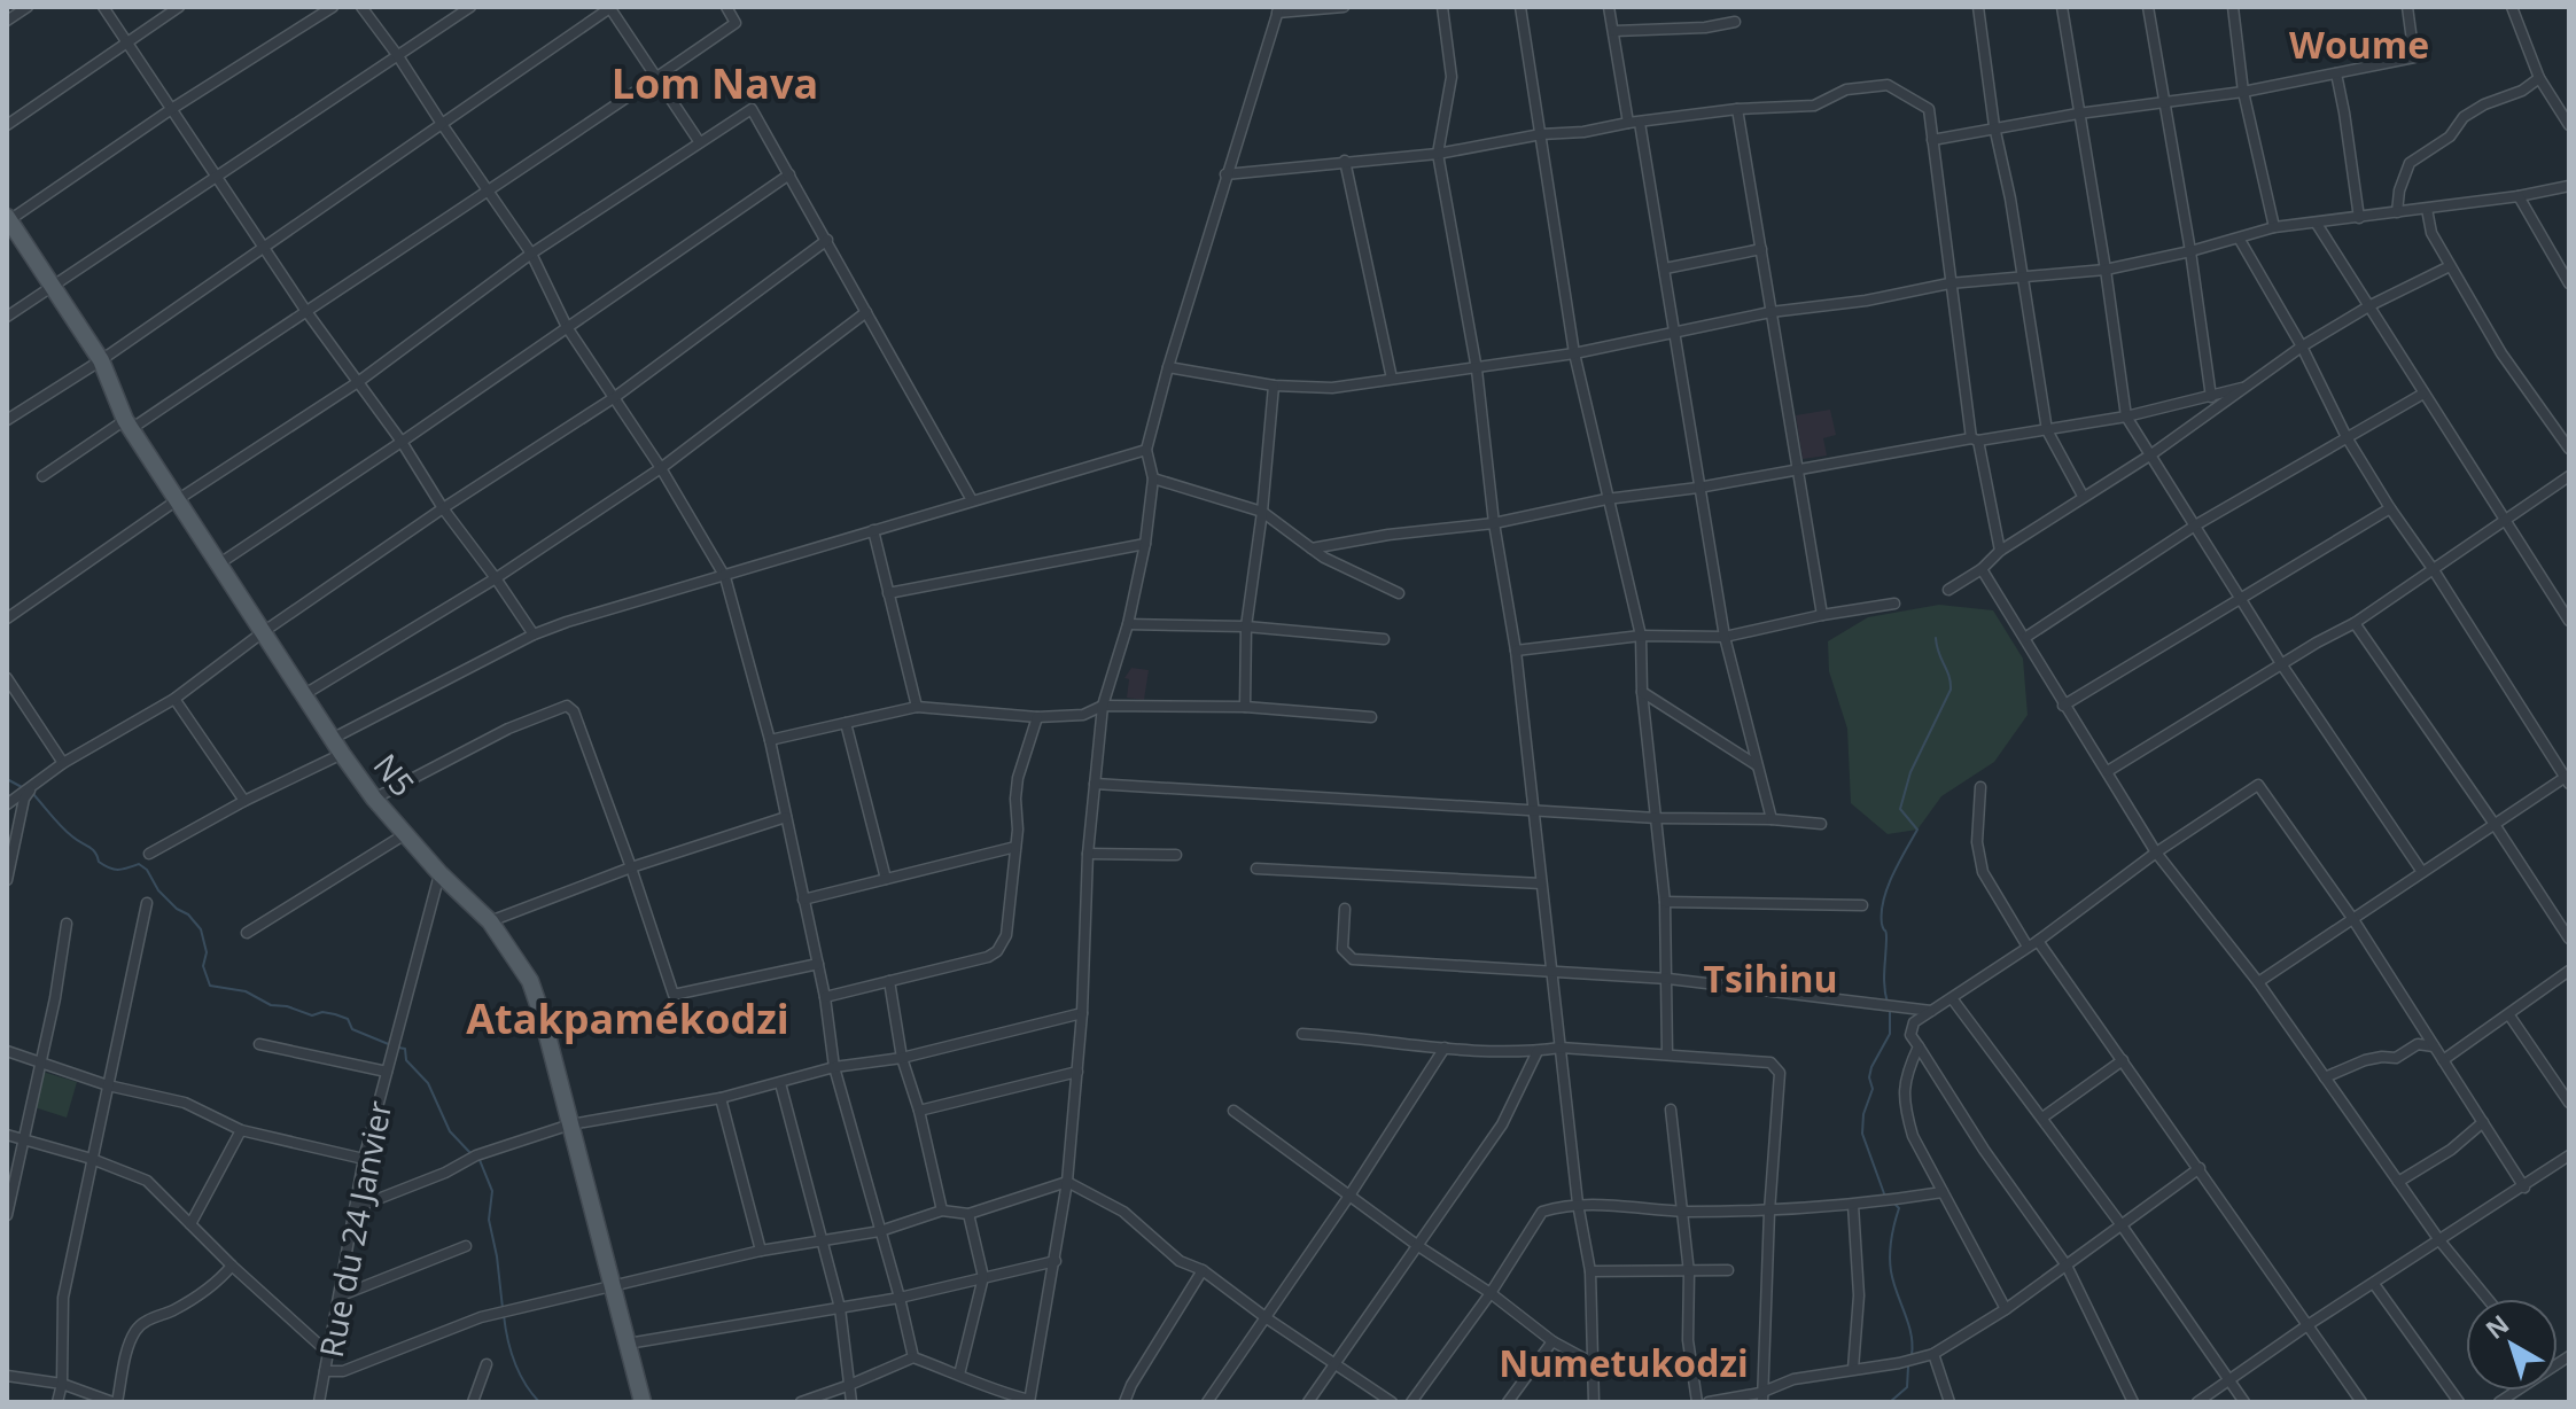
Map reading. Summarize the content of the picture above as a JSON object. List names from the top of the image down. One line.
{"streets":{"main road":["N5"],"street":["Rue du 24 Janvier"]},"crossings":[["N5","Rue du 24 Janvier"]],"districts":["Woume","Lom Nava","Tsihinu","Atakpamékodzi","Numetukodzi"],"north":"top left"}
